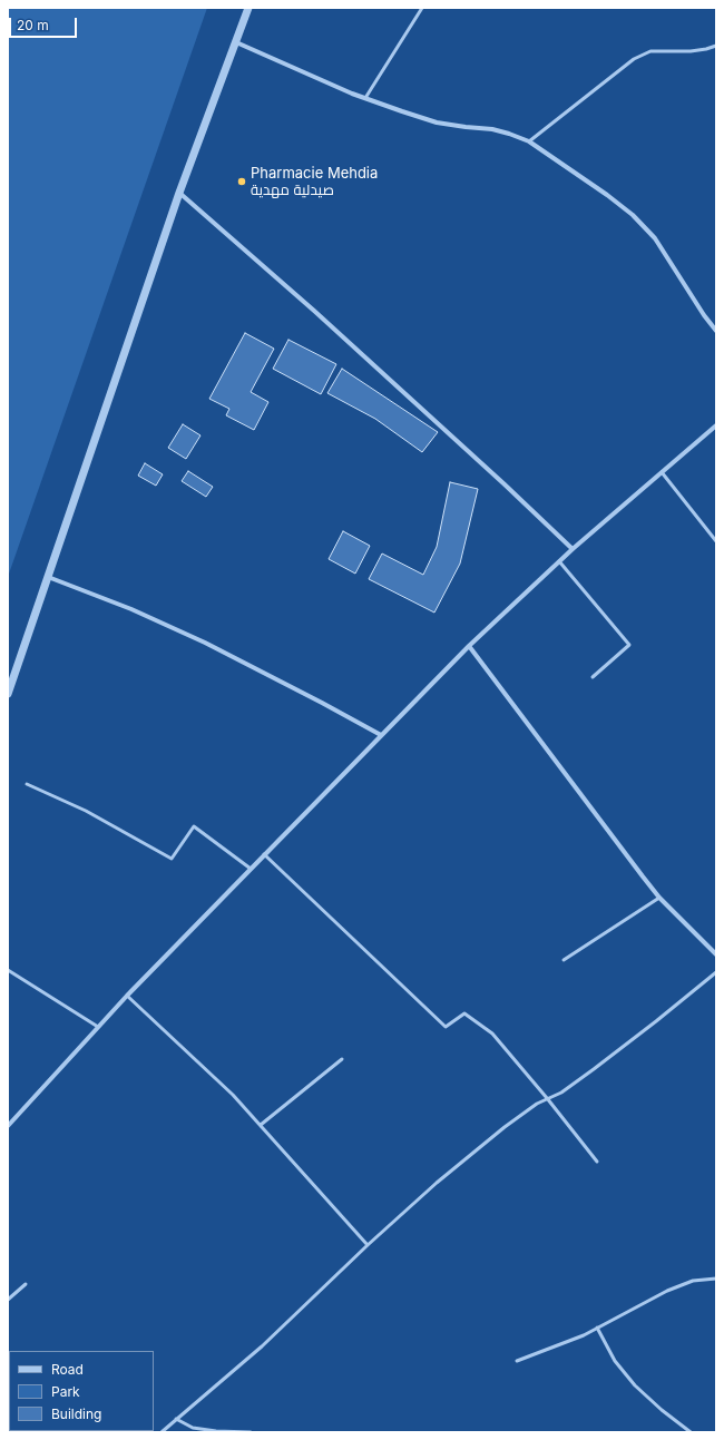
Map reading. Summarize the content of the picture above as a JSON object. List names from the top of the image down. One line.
{"places":["Pharmacie Mehdia صيدلية مهدية"],"legend":["Road","Park","Building"],"scale_bar":"20 m"}
